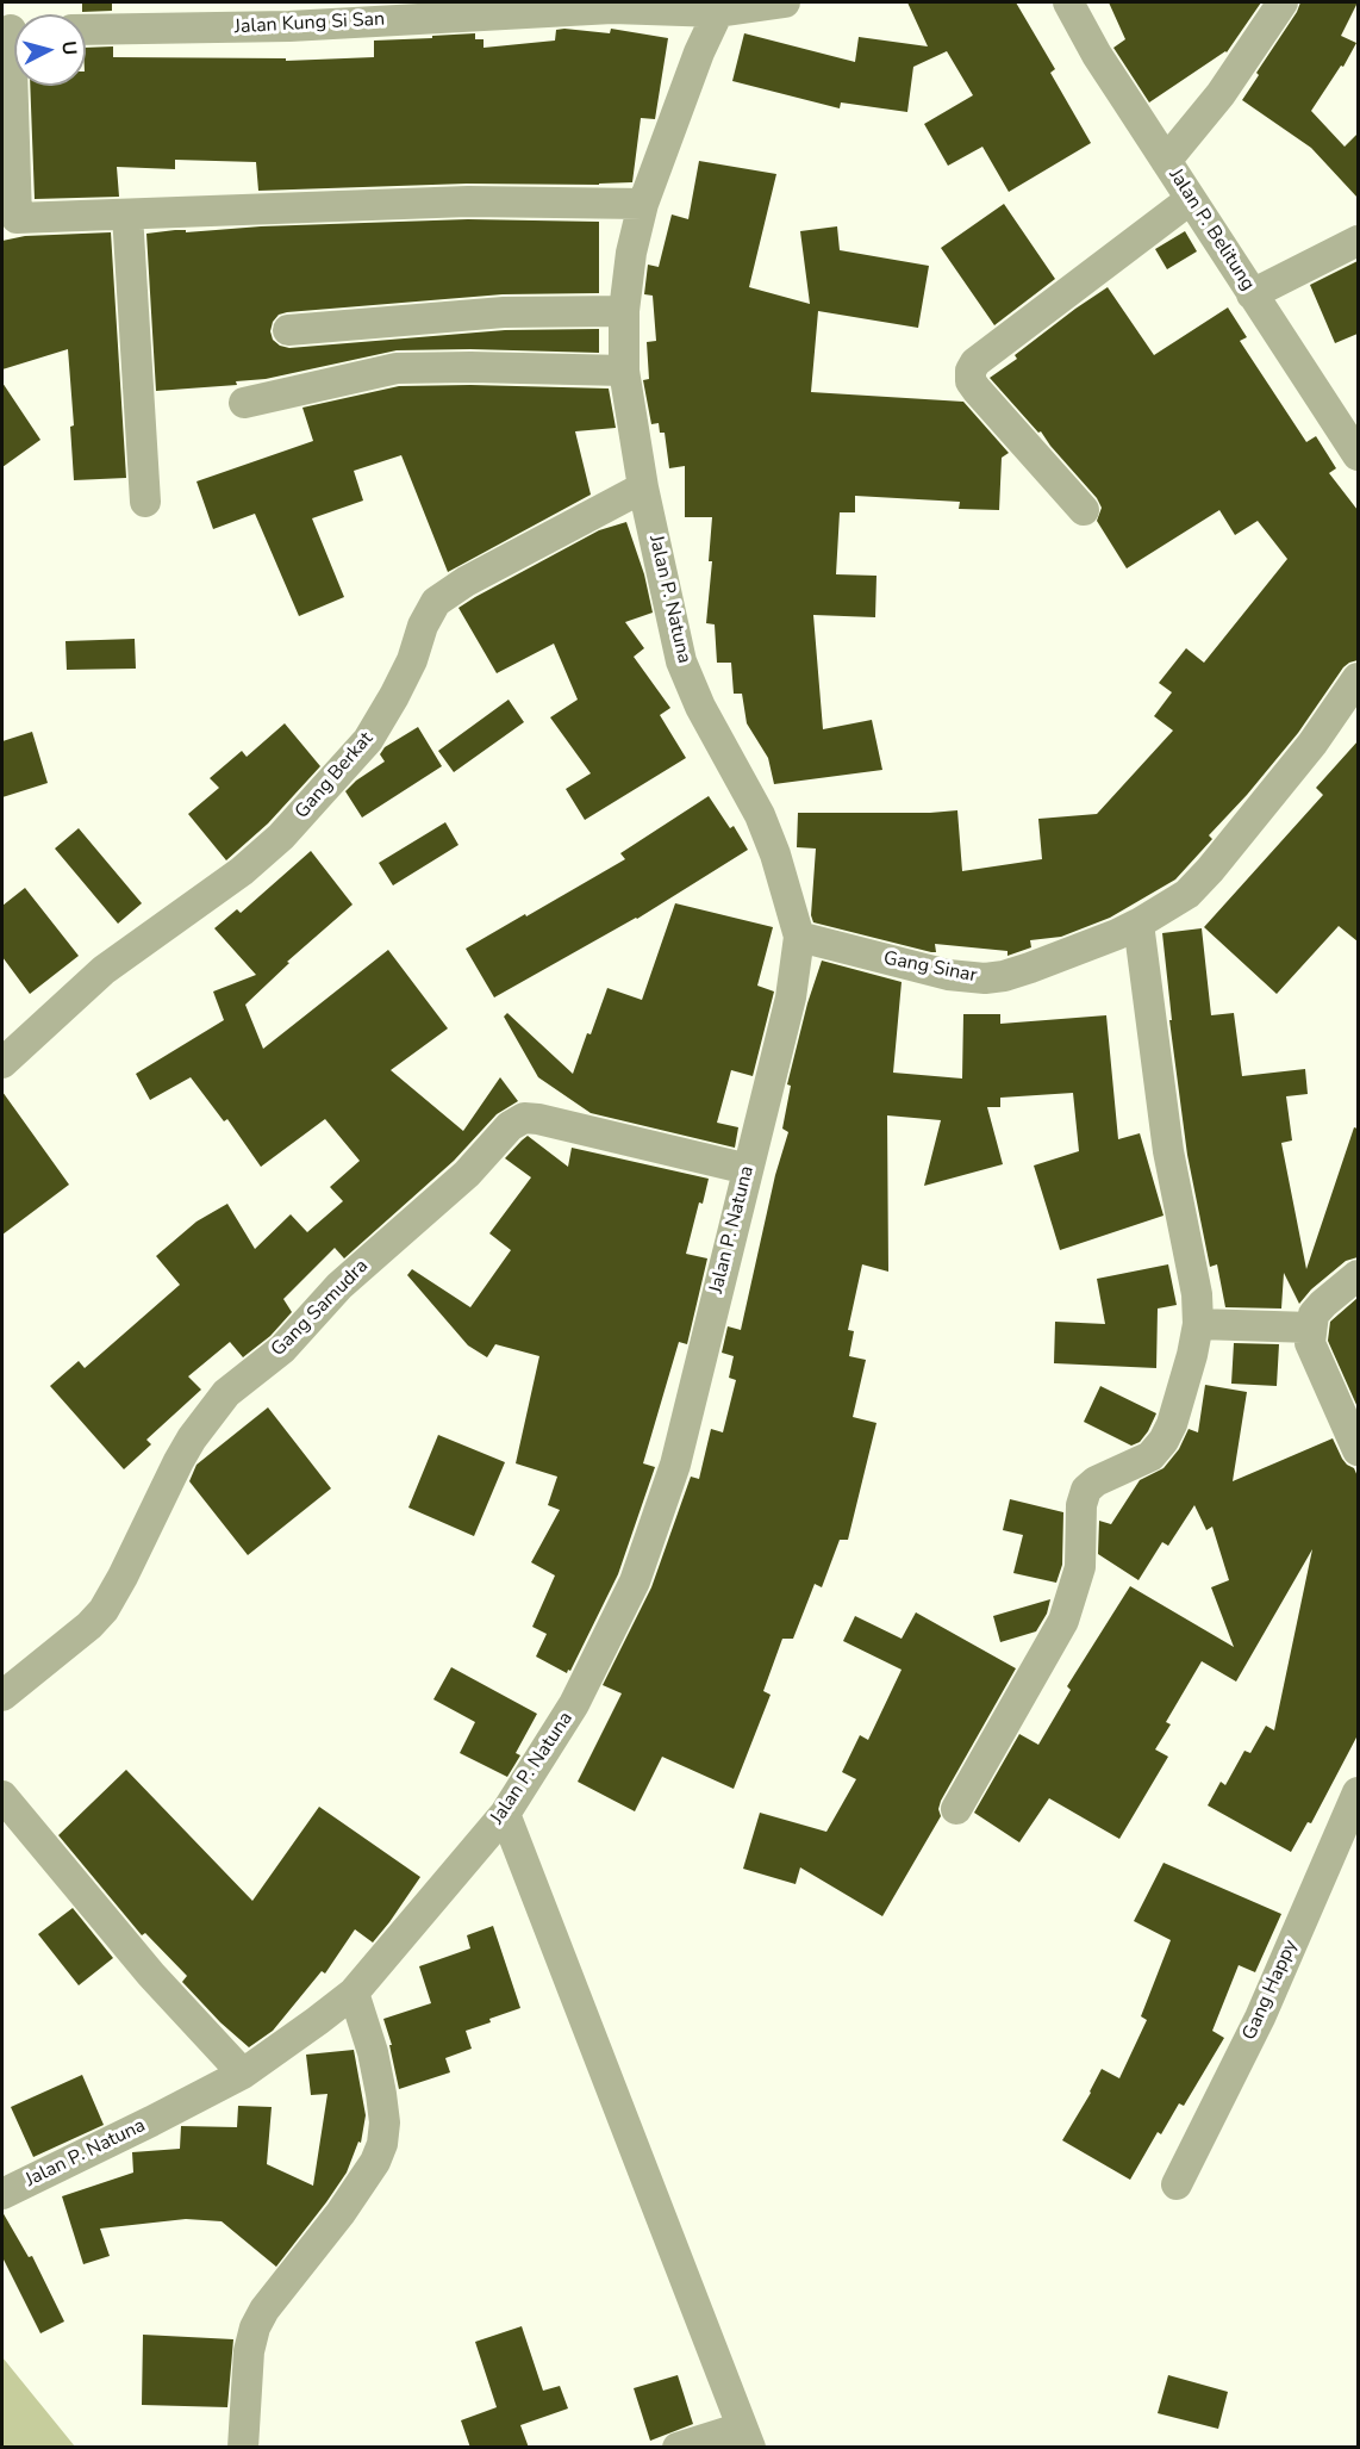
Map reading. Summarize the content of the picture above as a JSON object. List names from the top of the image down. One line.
{"streets":{"street":["Jalan Kung Si San","Jalan P. Belitung","Jalan P. Natuna","Gang Berkat","Gang Sinar","Gang Samudra","Gang Happy"]},"crossings":[["Jalan Kung Si San","Jalan P. Natuna"],["Jalan P. Natuna","Gang Berkat"],["Jalan P. Natuna","Gang Sinar"],["Jalan P. Natuna","Gang Samudra"]],"north":"right"}
